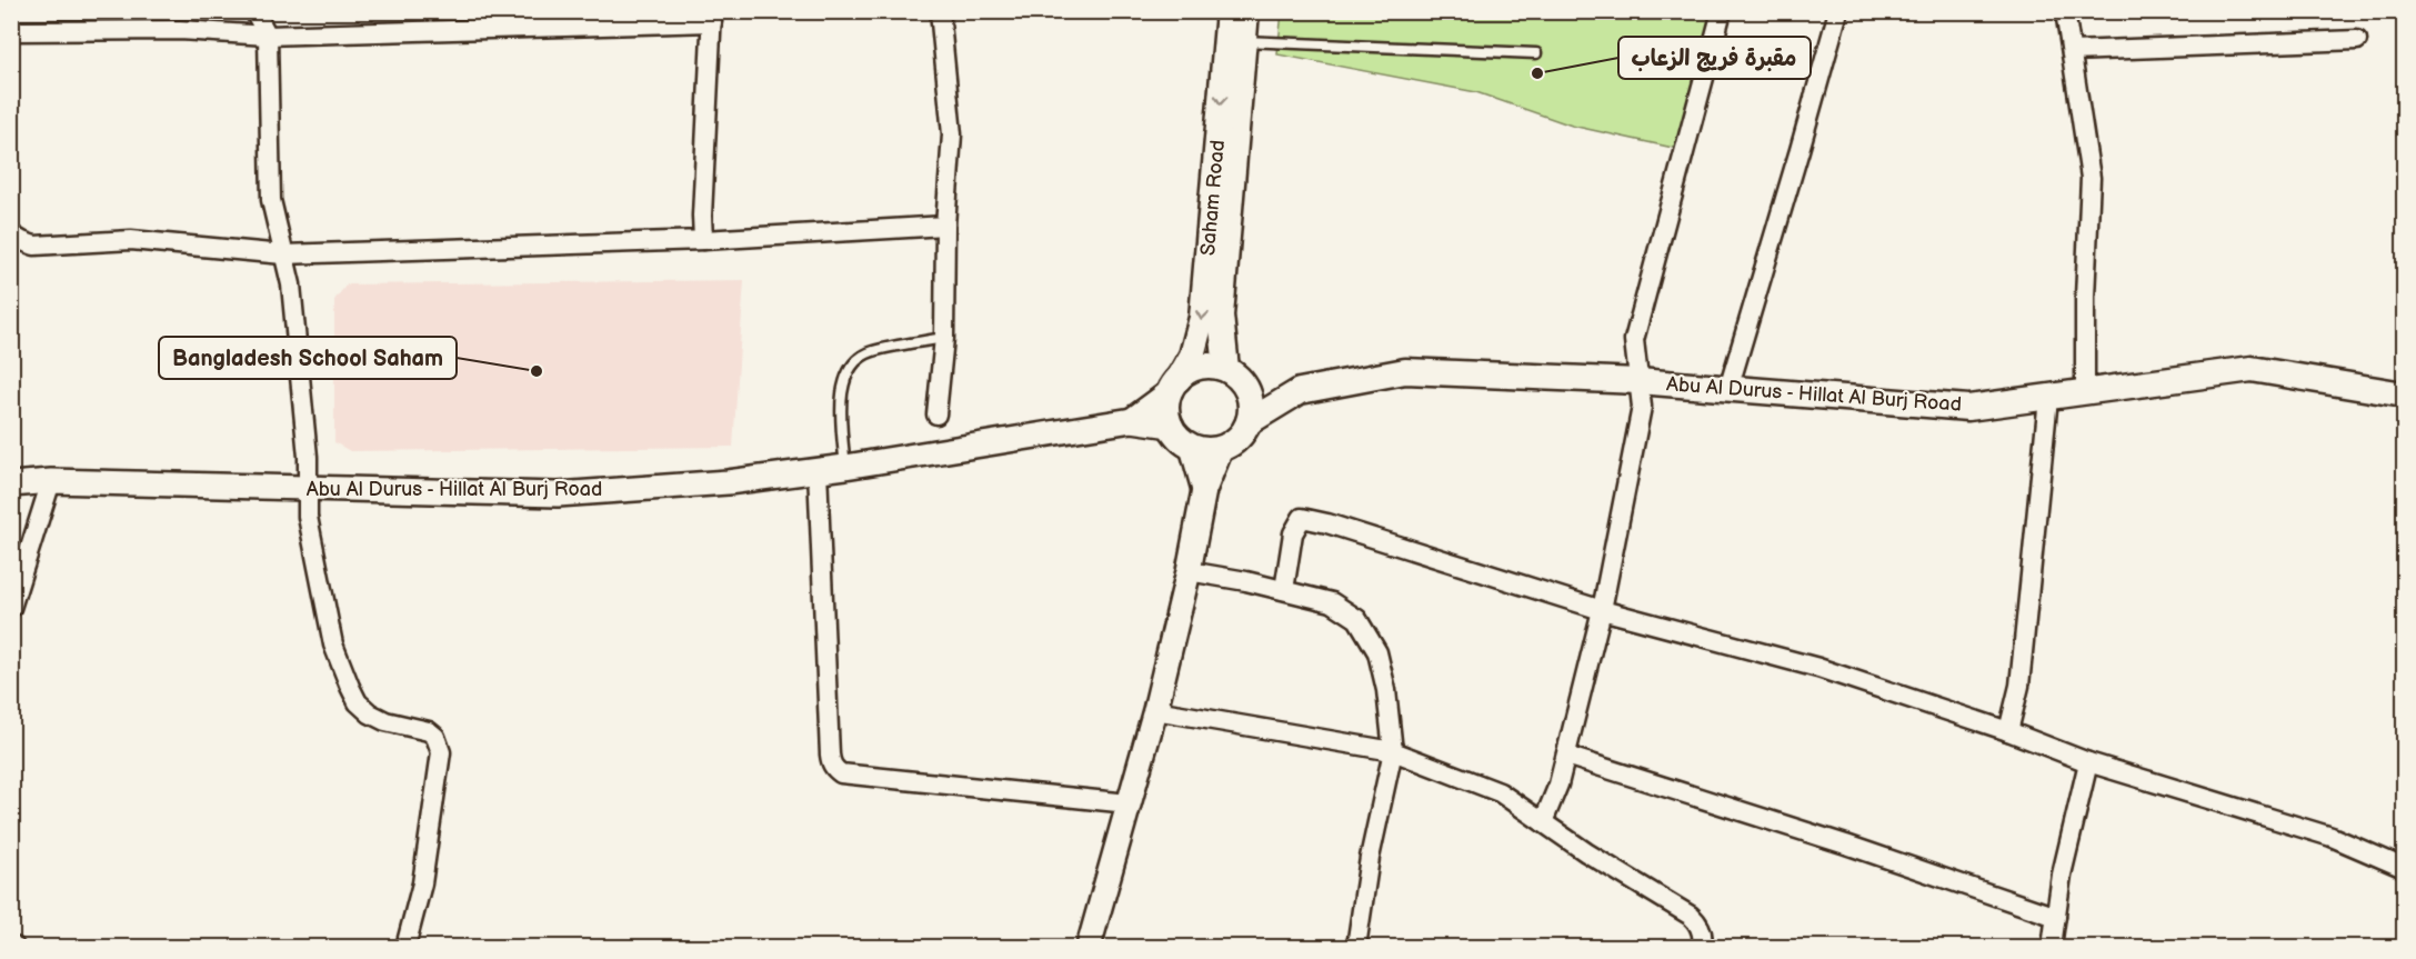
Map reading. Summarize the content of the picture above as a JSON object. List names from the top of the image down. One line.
{"streets":{"main road":["Saham Road","Abu Al Durus - Hillat Al Burj Road"]},"crossings":[["Saham Road","Abu Al Durus - Hillat Al Burj Road"]],"places":["مقبرة فريج الزعاب","Bangladesh School Saham"]}
